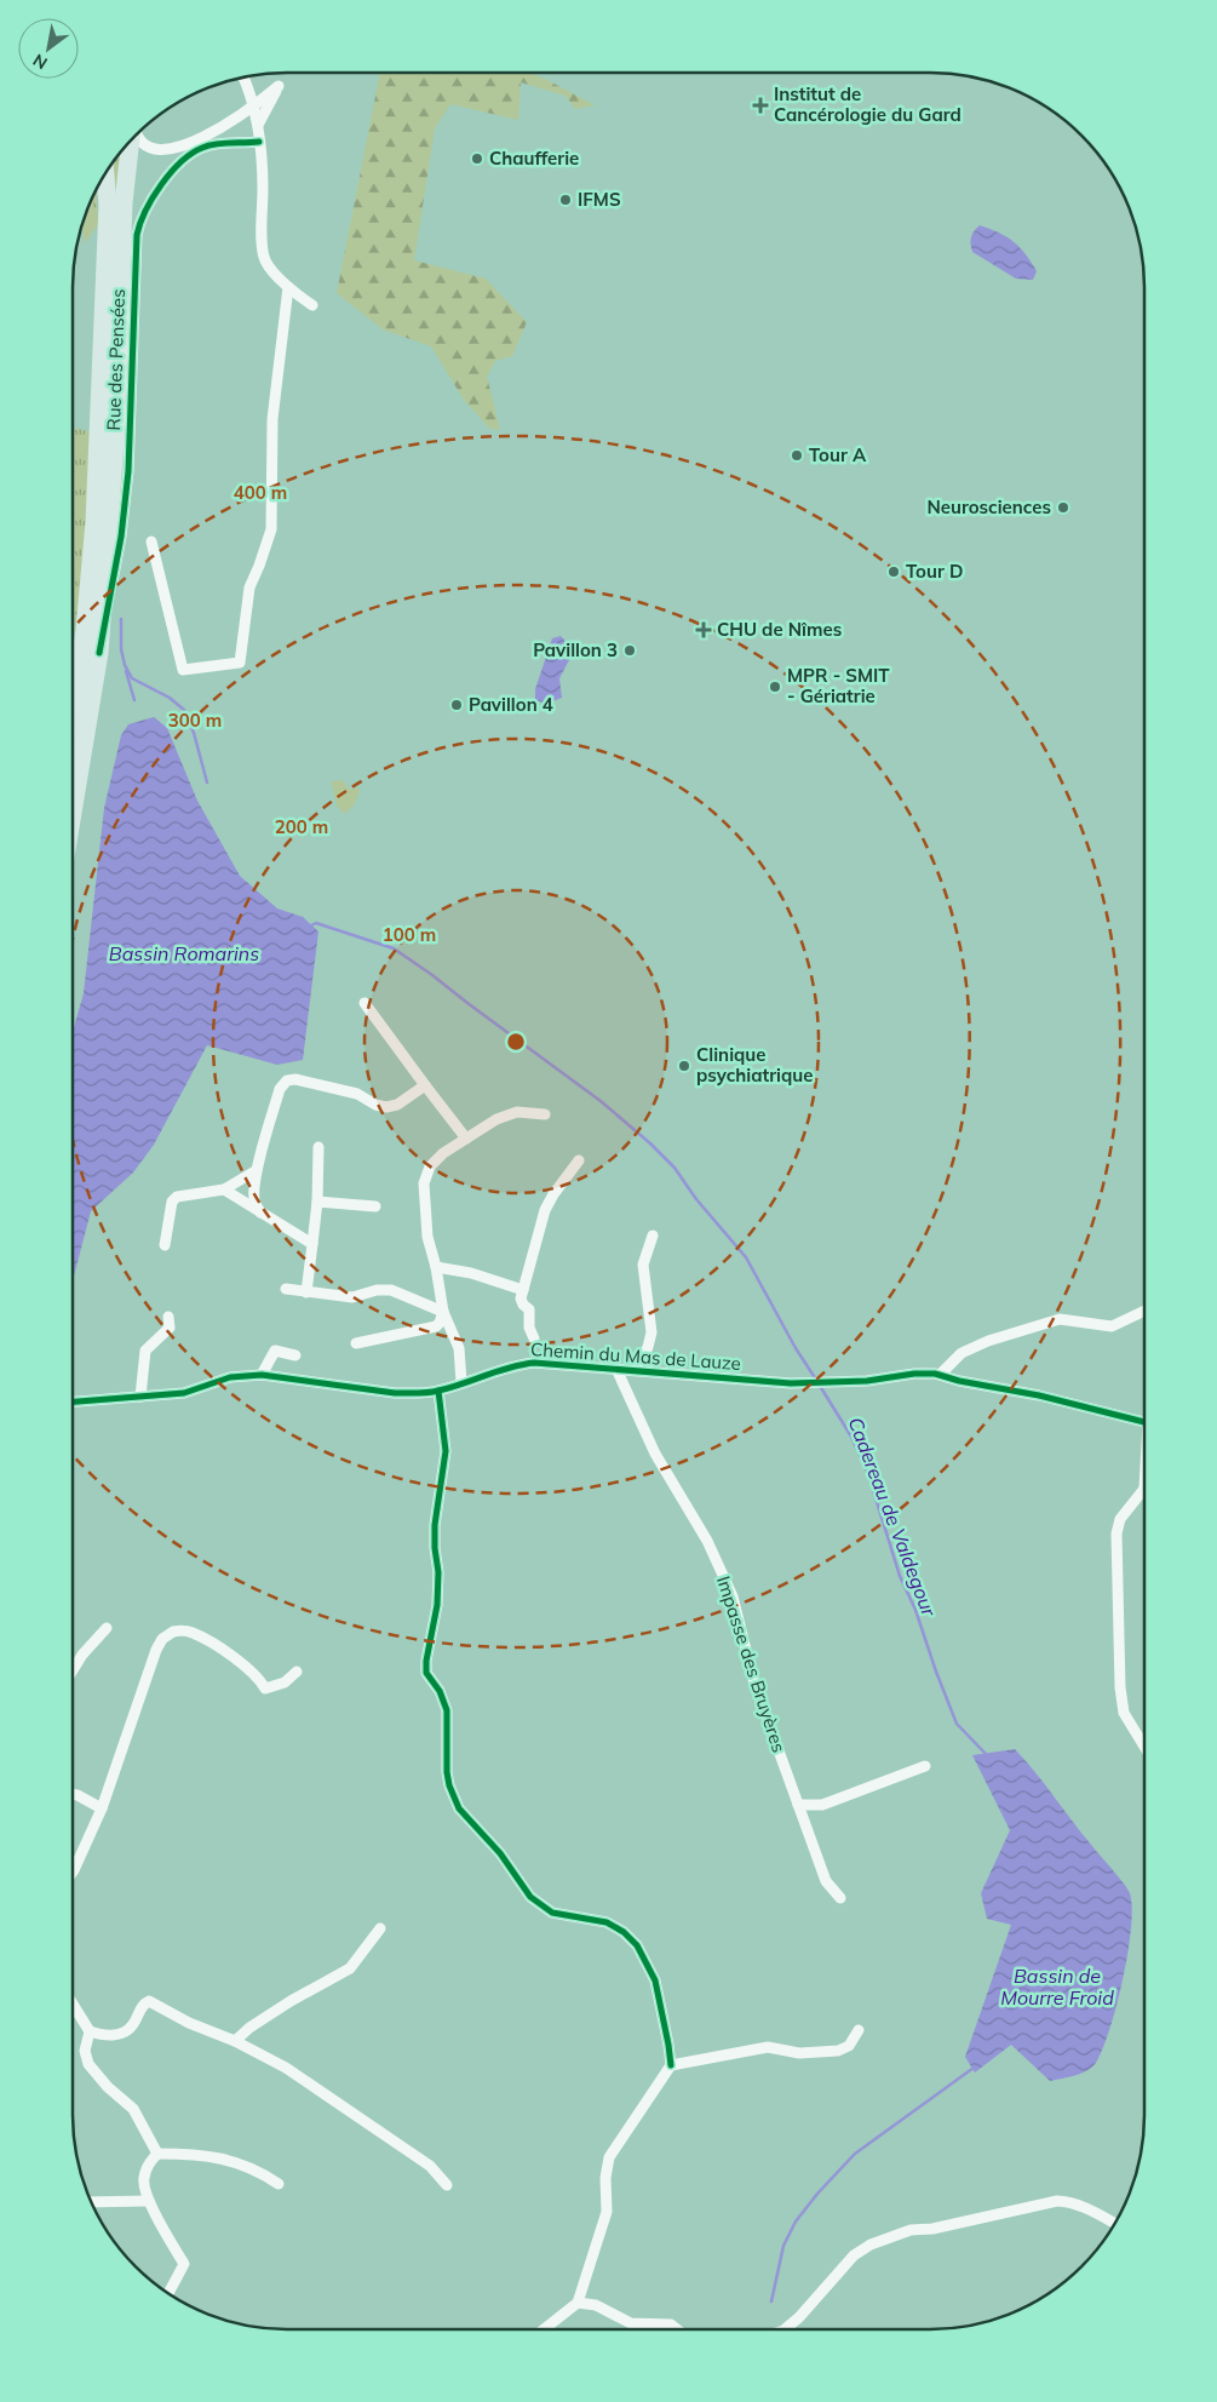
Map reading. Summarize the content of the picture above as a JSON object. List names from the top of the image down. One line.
{"streets":{"street":["Rue des Pensées","Chemin du Mas de Lauze","Impasse des Bruyères"]},"crossings":[["Chemin du Mas de Lauze","Impasse des Bruyères"]],"water":["Bassin Romarins","Cadereau de Valdegour","Bassin de Mourre Froid"],"places":{"health":["Institut de Cancérologie du Gard","CHU de Nîmes"],"other":["Chaufferie","IFMS","Tour A","Neurosciences","Tour D","Pavillon 3","MPR - SMIT - Gériatrie","Pavillon 4","Clinique psychiatrique"]},"north":"bottom left","rings":["400 m","300 m","200 m","100 m"]}
